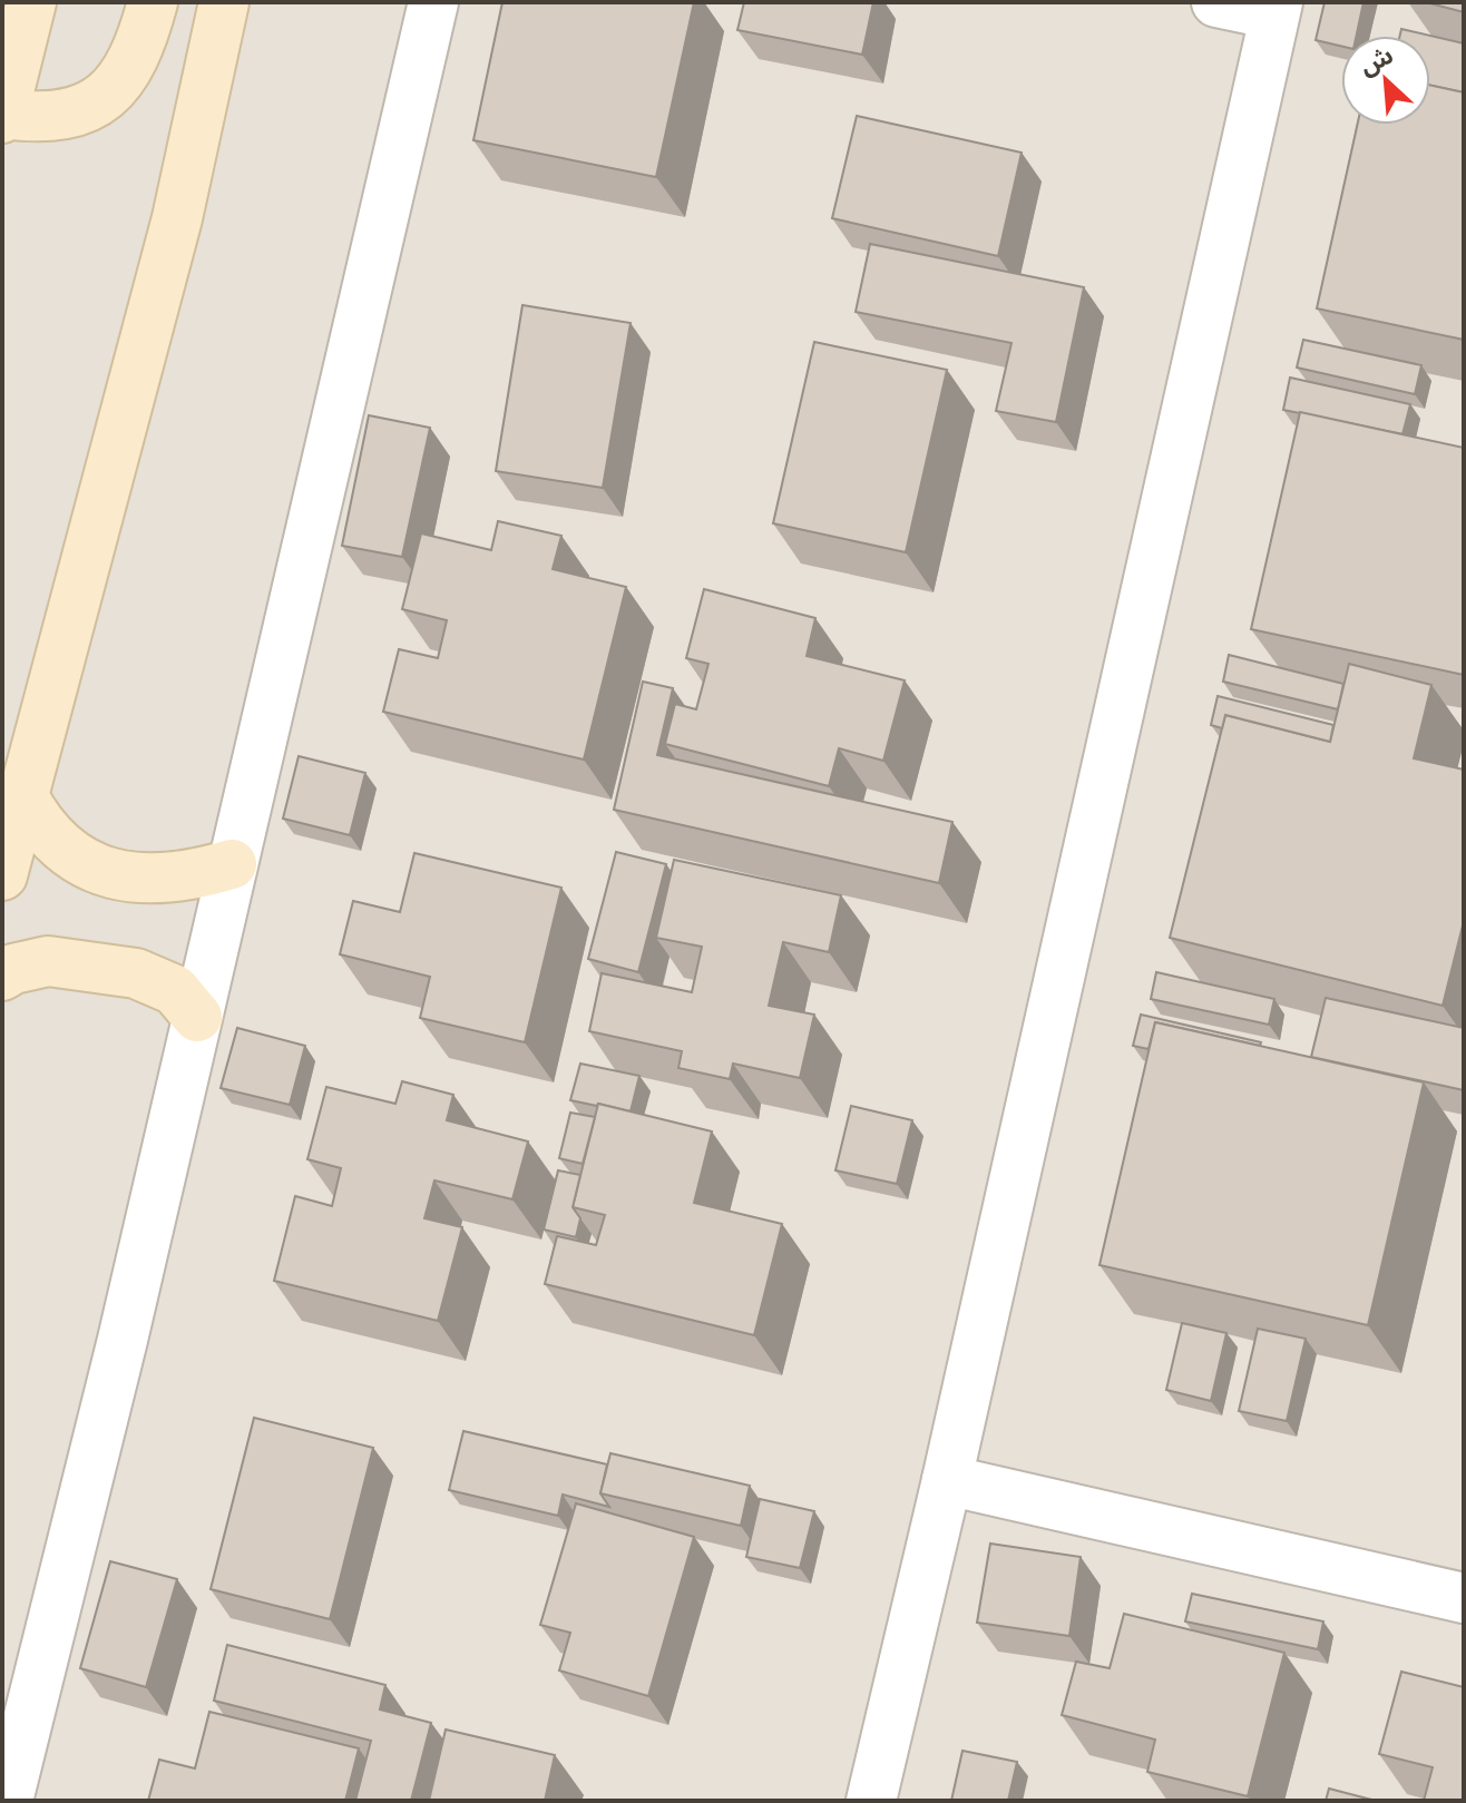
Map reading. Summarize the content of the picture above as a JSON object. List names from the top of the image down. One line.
{"north":"top left"}
